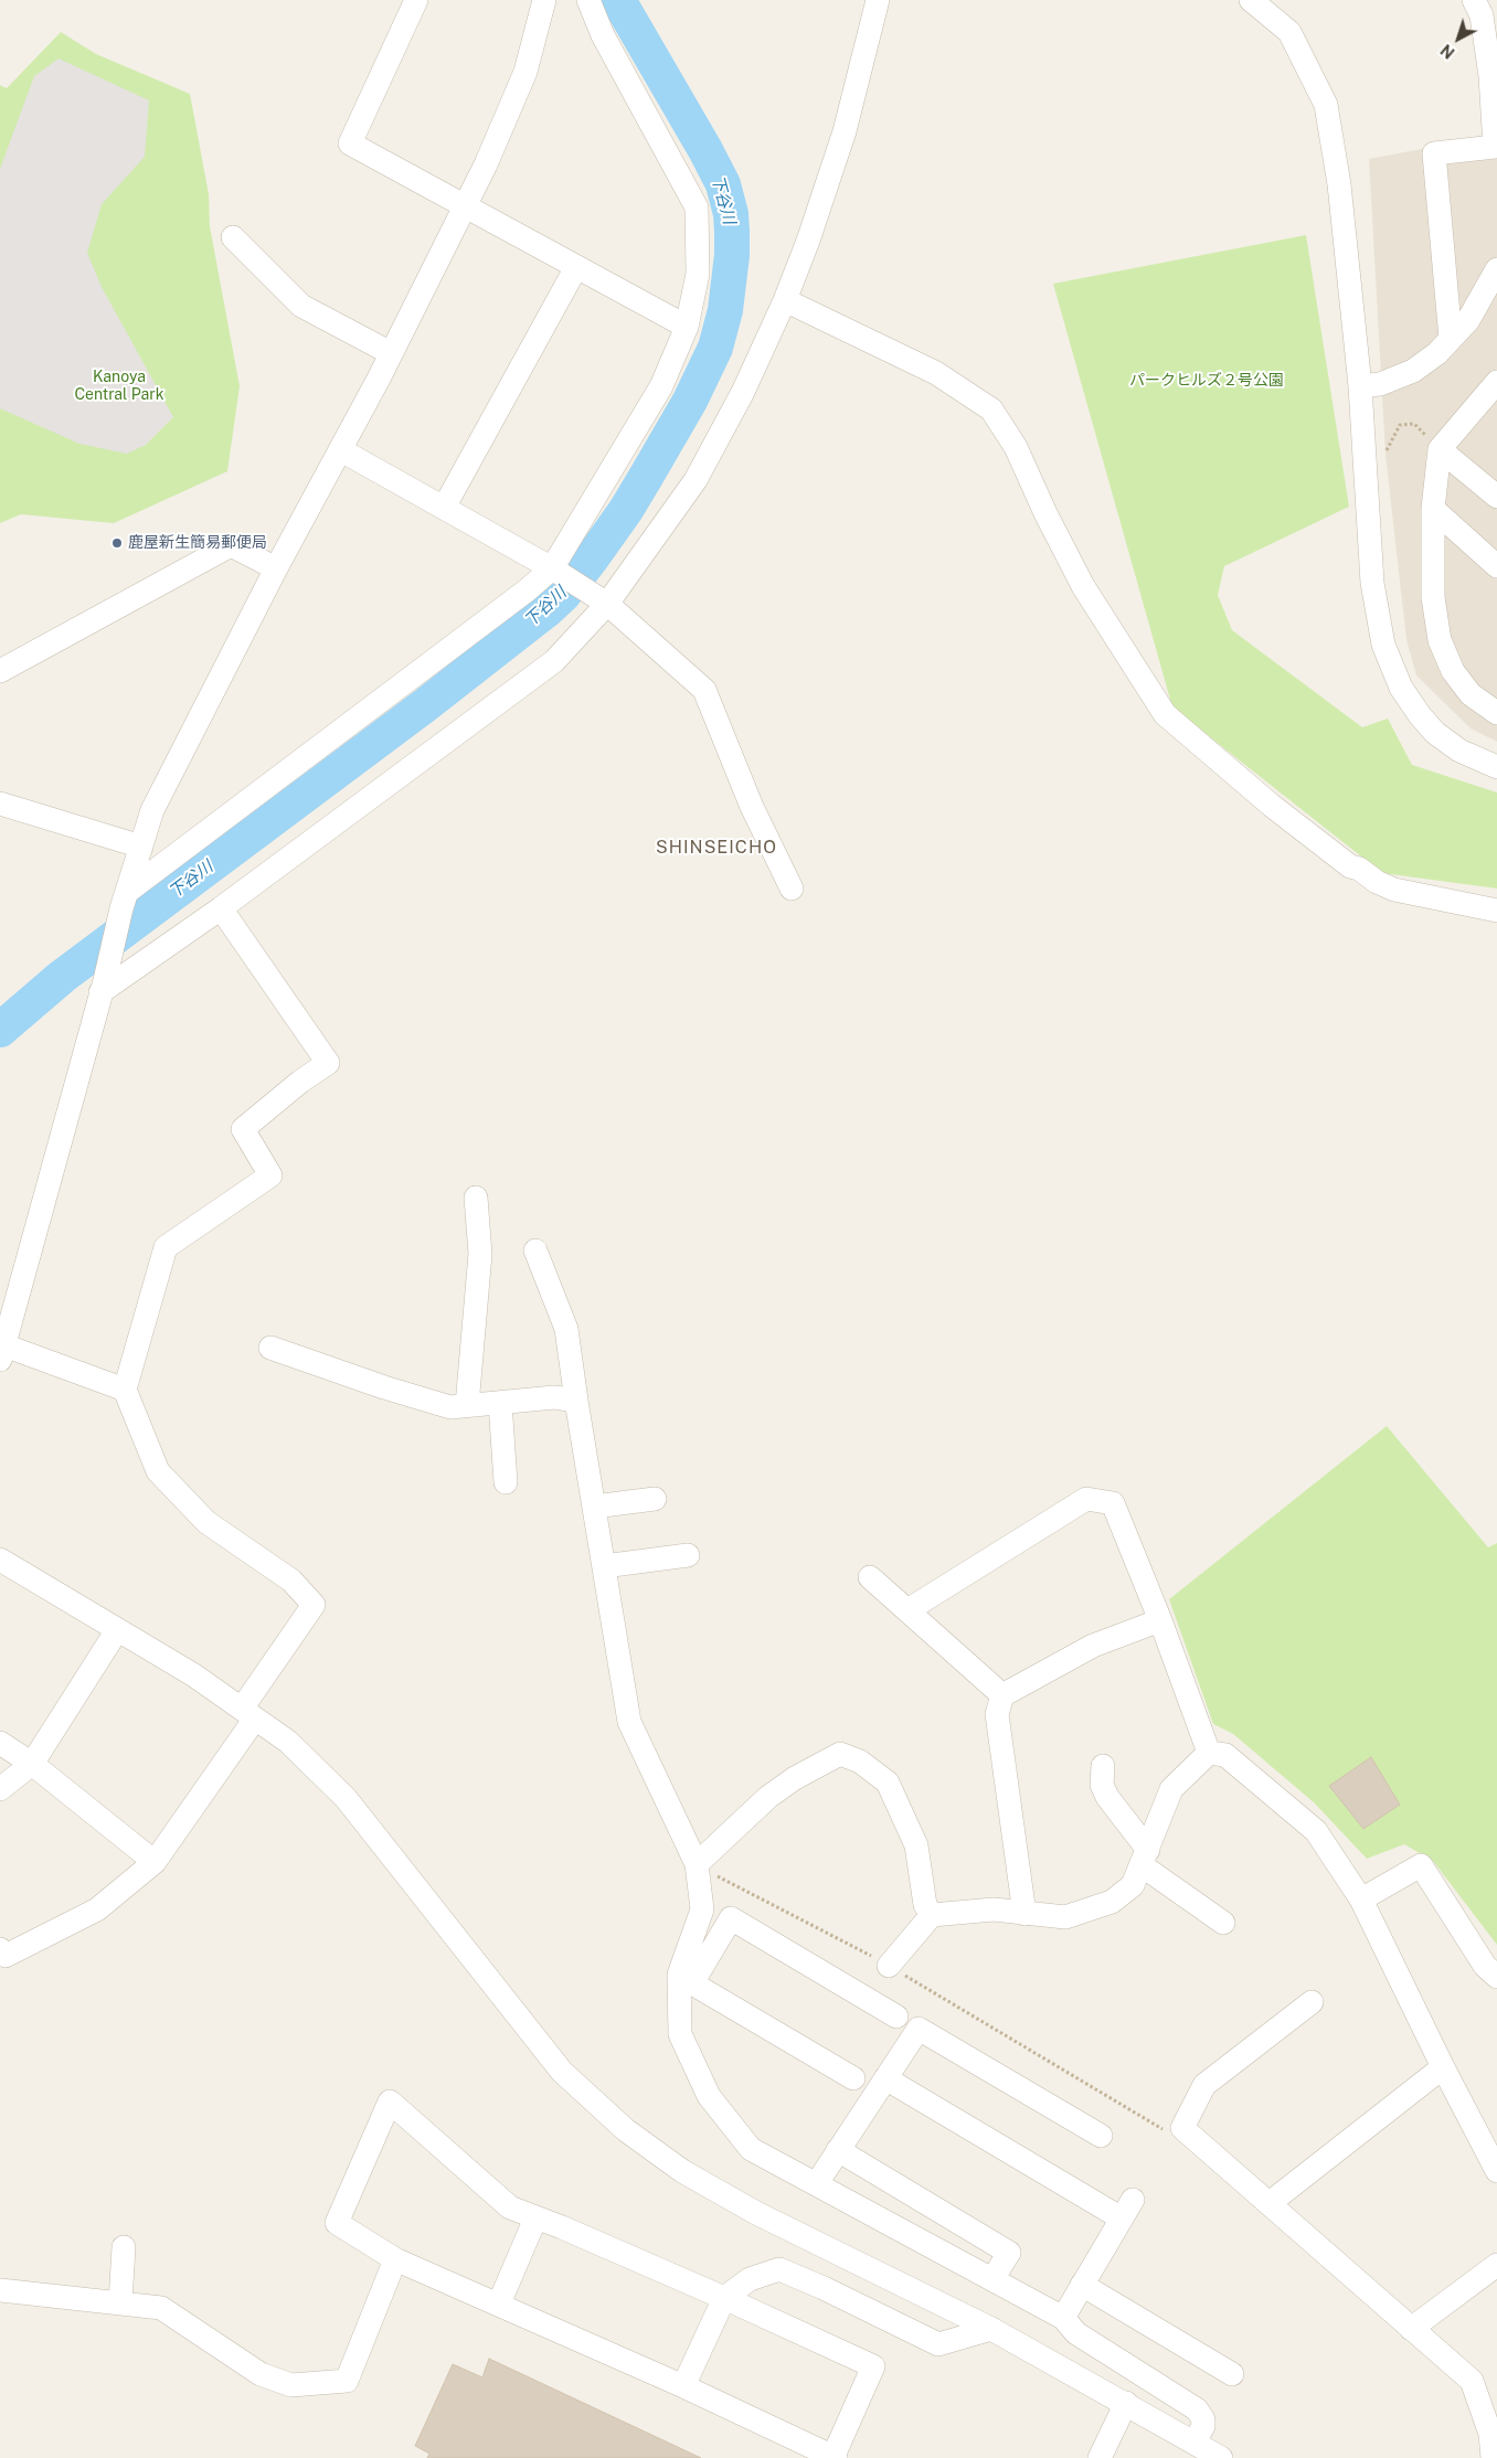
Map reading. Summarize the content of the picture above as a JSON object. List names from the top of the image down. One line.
{"districts":["SHINSEICHO"],"water":["下谷川"],"parks":["Kanoya Central Park","パークヒルズ２号公園"],"places":["鹿屋新生簡易郵便局"],"north":"bottom left"}
